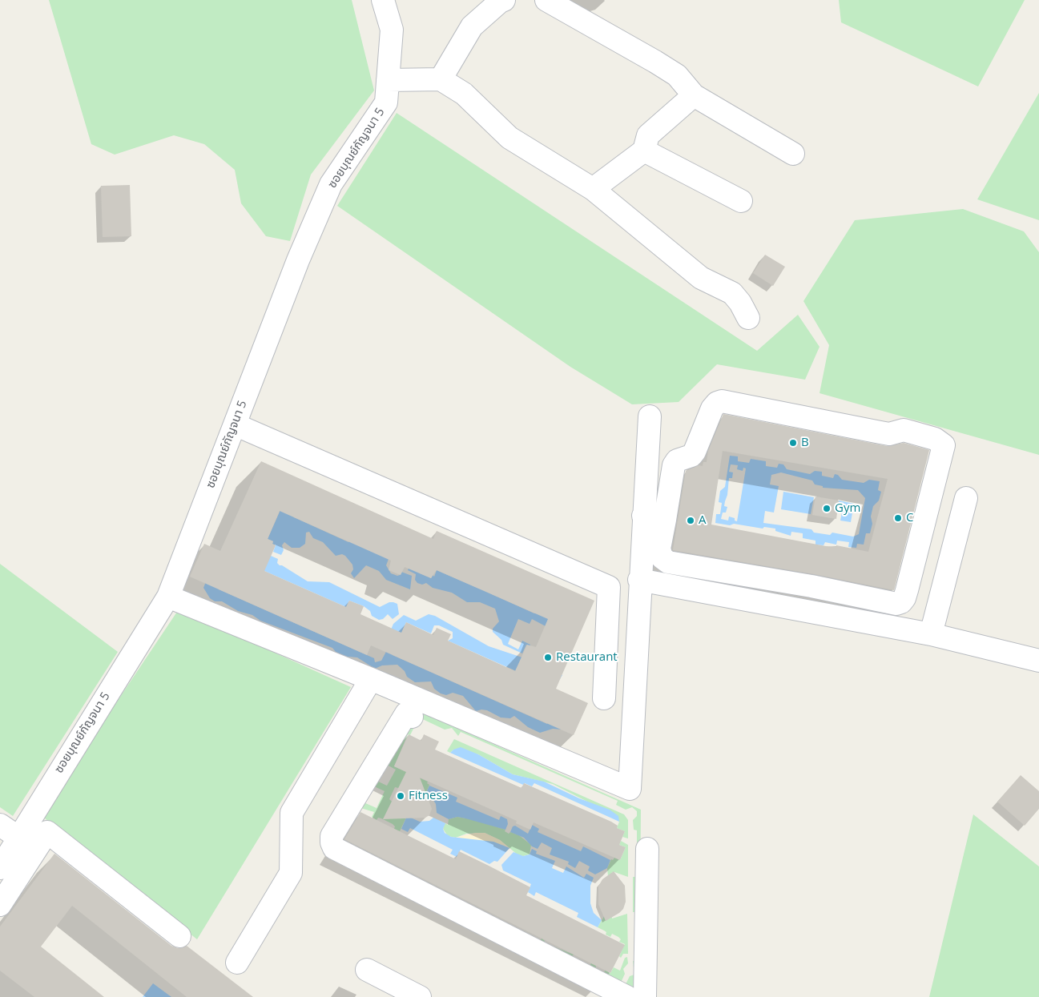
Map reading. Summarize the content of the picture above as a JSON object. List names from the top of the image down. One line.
{"streets":{"street":["ซอยบุณย์กัญจนา 5"]},"places":["B","Gym","C","A","Restaurant","Fitness"]}
